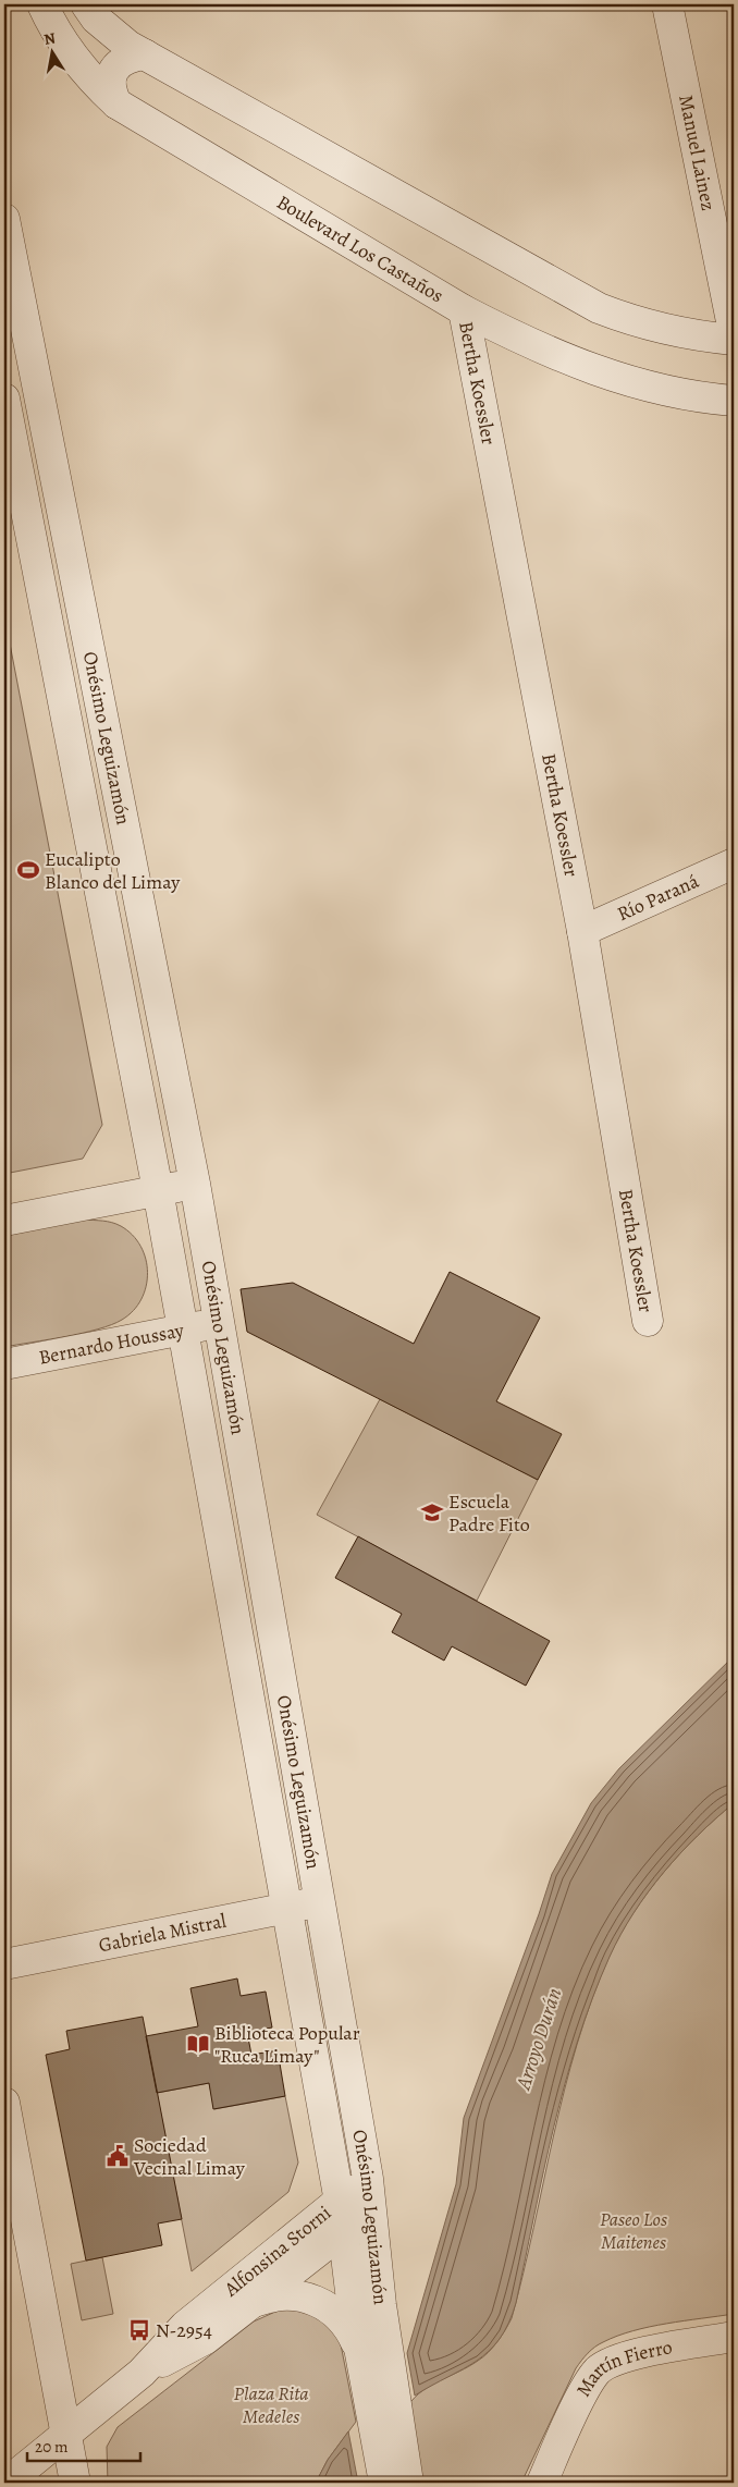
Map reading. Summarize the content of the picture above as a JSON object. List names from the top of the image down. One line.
{"streets":{"street":["Manuel Lainez","Boulevard Los Castaños","Bertha Koessler","Onésimo Leguizamón","Río Paraná","Bernardo Houssay","Gabriela Mistral","Alfonsina Storni","Martín Fierro"]},"crossings":[["Boulevard Los Castaños","Bertha Koessler"],["Bertha Koessler","Río Paraná"],["Onésimo Leguizamón","Bernardo Houssay"],["Onésimo Leguizamón","Gabriela Mistral"],["Onésimo Leguizamón","Alfonsina Storni"]],"water":["Arroyo Durán"],"parks":["Paseo Los Maitenes","Plaza Rita Medeles"],"places":{"sports":["Eucalipto Blanco del Limay"],"school or university":["Escuela Padre Fito"],"library":["Biblioteca Popular \"Ruca Limay\""],"public building":["Sociedad Vecinal Limay"],"bus stop":["N-2954"]},"scale_bar":"20 m","north":"top"}
